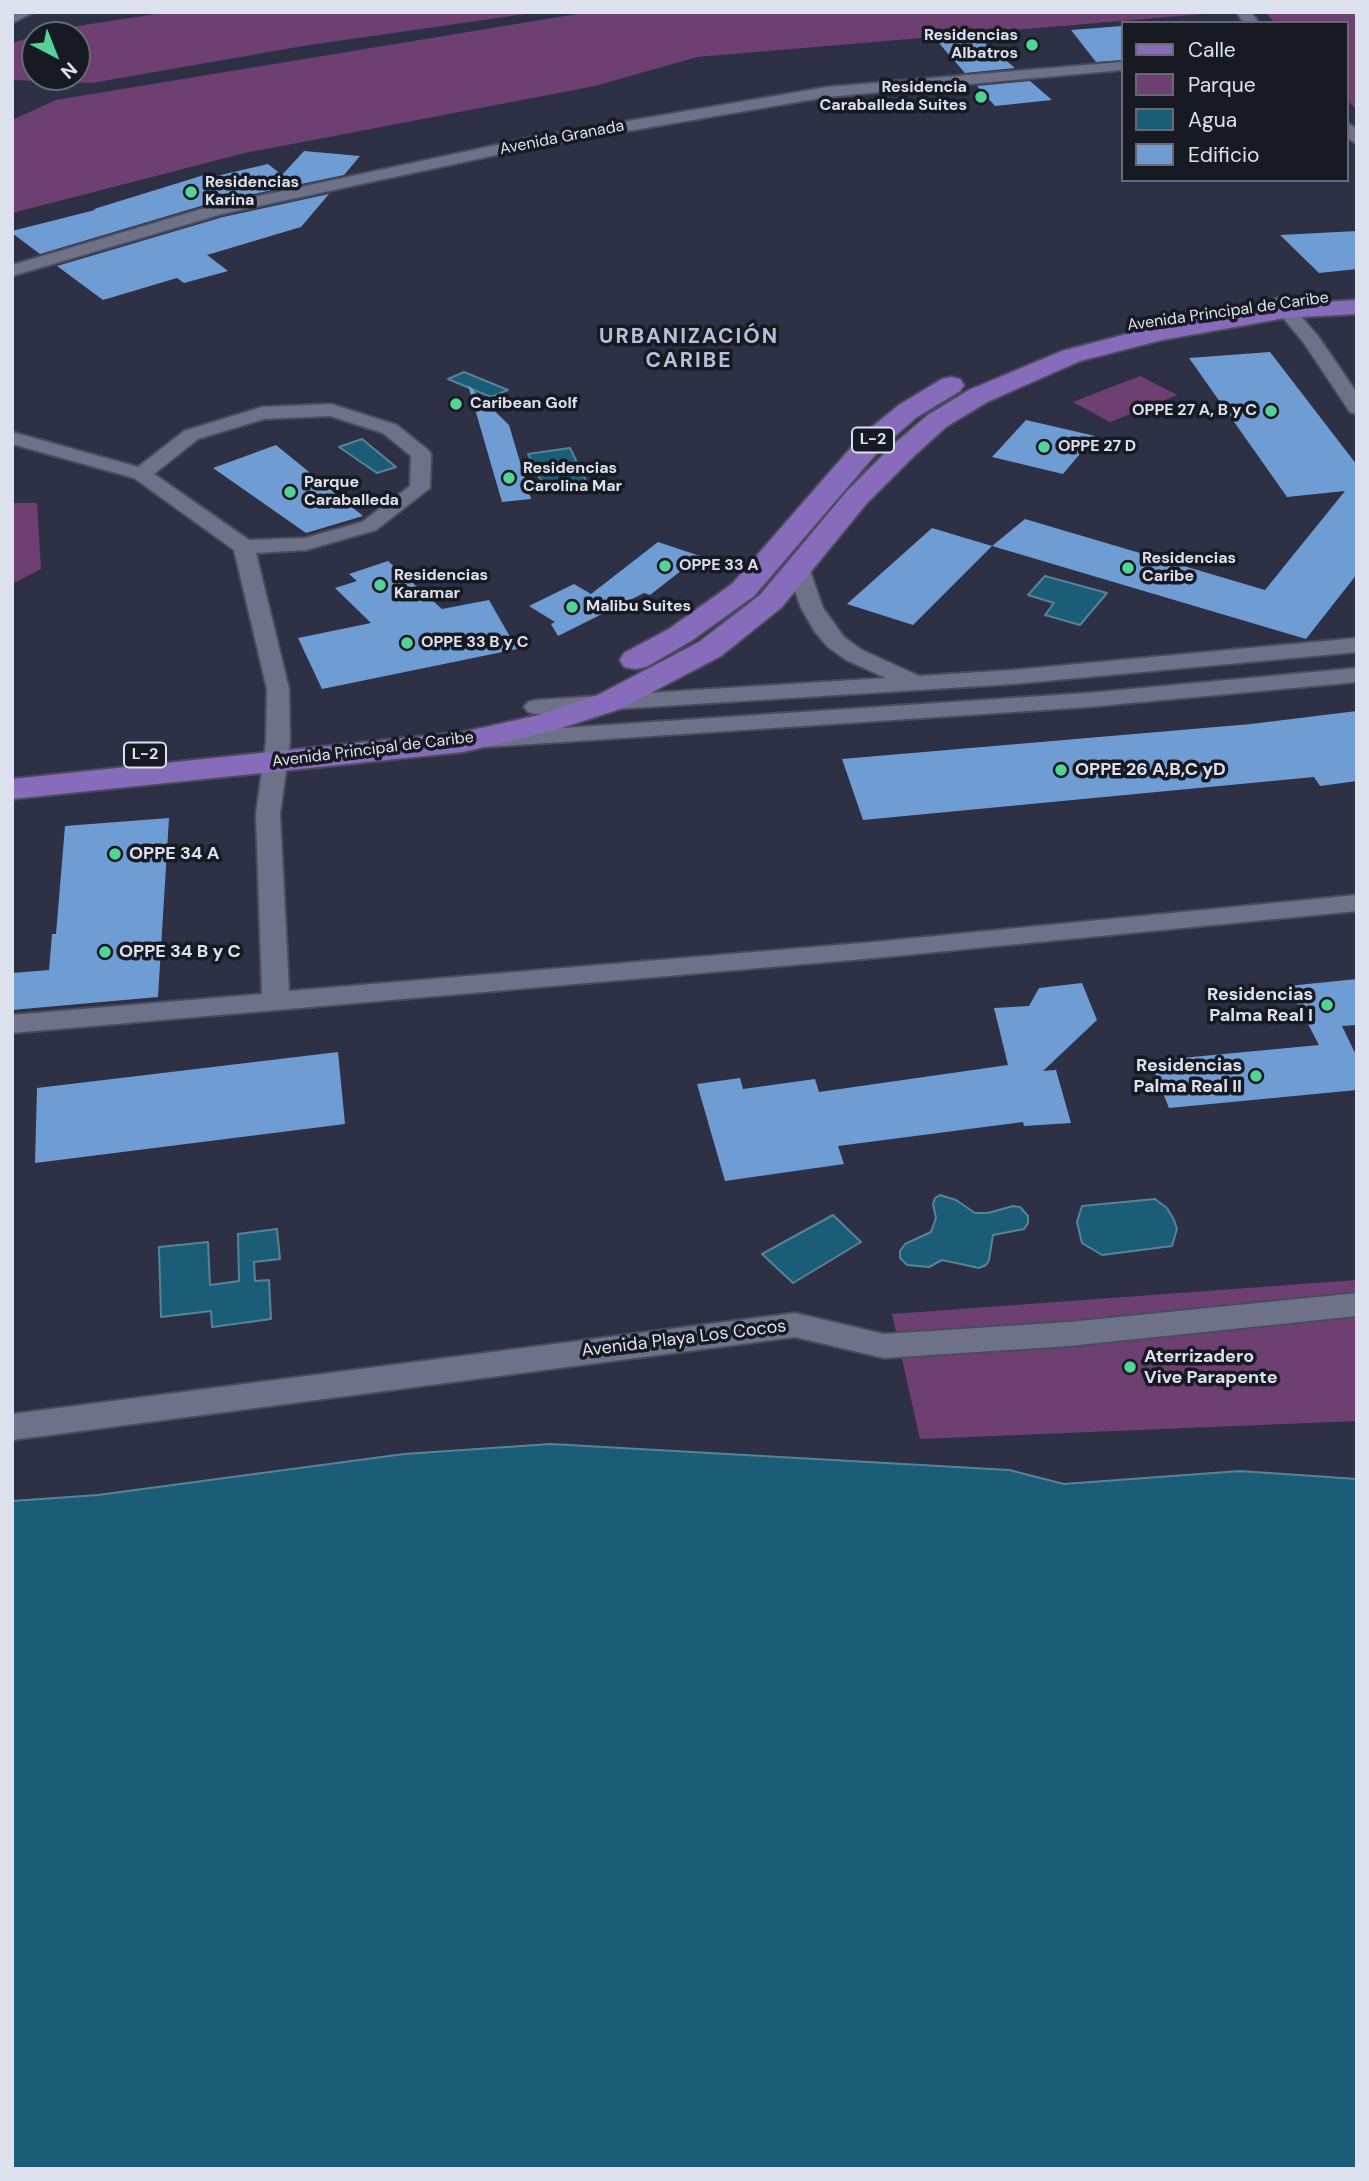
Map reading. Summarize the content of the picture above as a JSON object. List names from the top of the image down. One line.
{"streets":{"main road":["Avenida Principal de Caribe","L-2"],"street":["Avenida Granada","Avenida Playa Los Cocos"]},"districts":["URBANIZACIÓN CARIBE"],"places":["Residencias Albatros","Residencia Caraballeda Suites","Residencias Karina","Caribean Golf","OPPE 27 A, B y C","OPPE 27 D","Residencias Carolina Mar","Parque Caraballeda","OPPE 33 A","Residencias Caribe","Residencias Karamar","Malibu Suites","OPPE 33 B y C","OPPE 26 A,B,C yD","OPPE 34 A","OPPE 34 B y C","Residencias Palma Real I","Residencias Palma Real II","Aterrizadero Vive Parapente"],"legend":["Calle","Parque","Agua","Edificio"],"north":"bottom right"}
